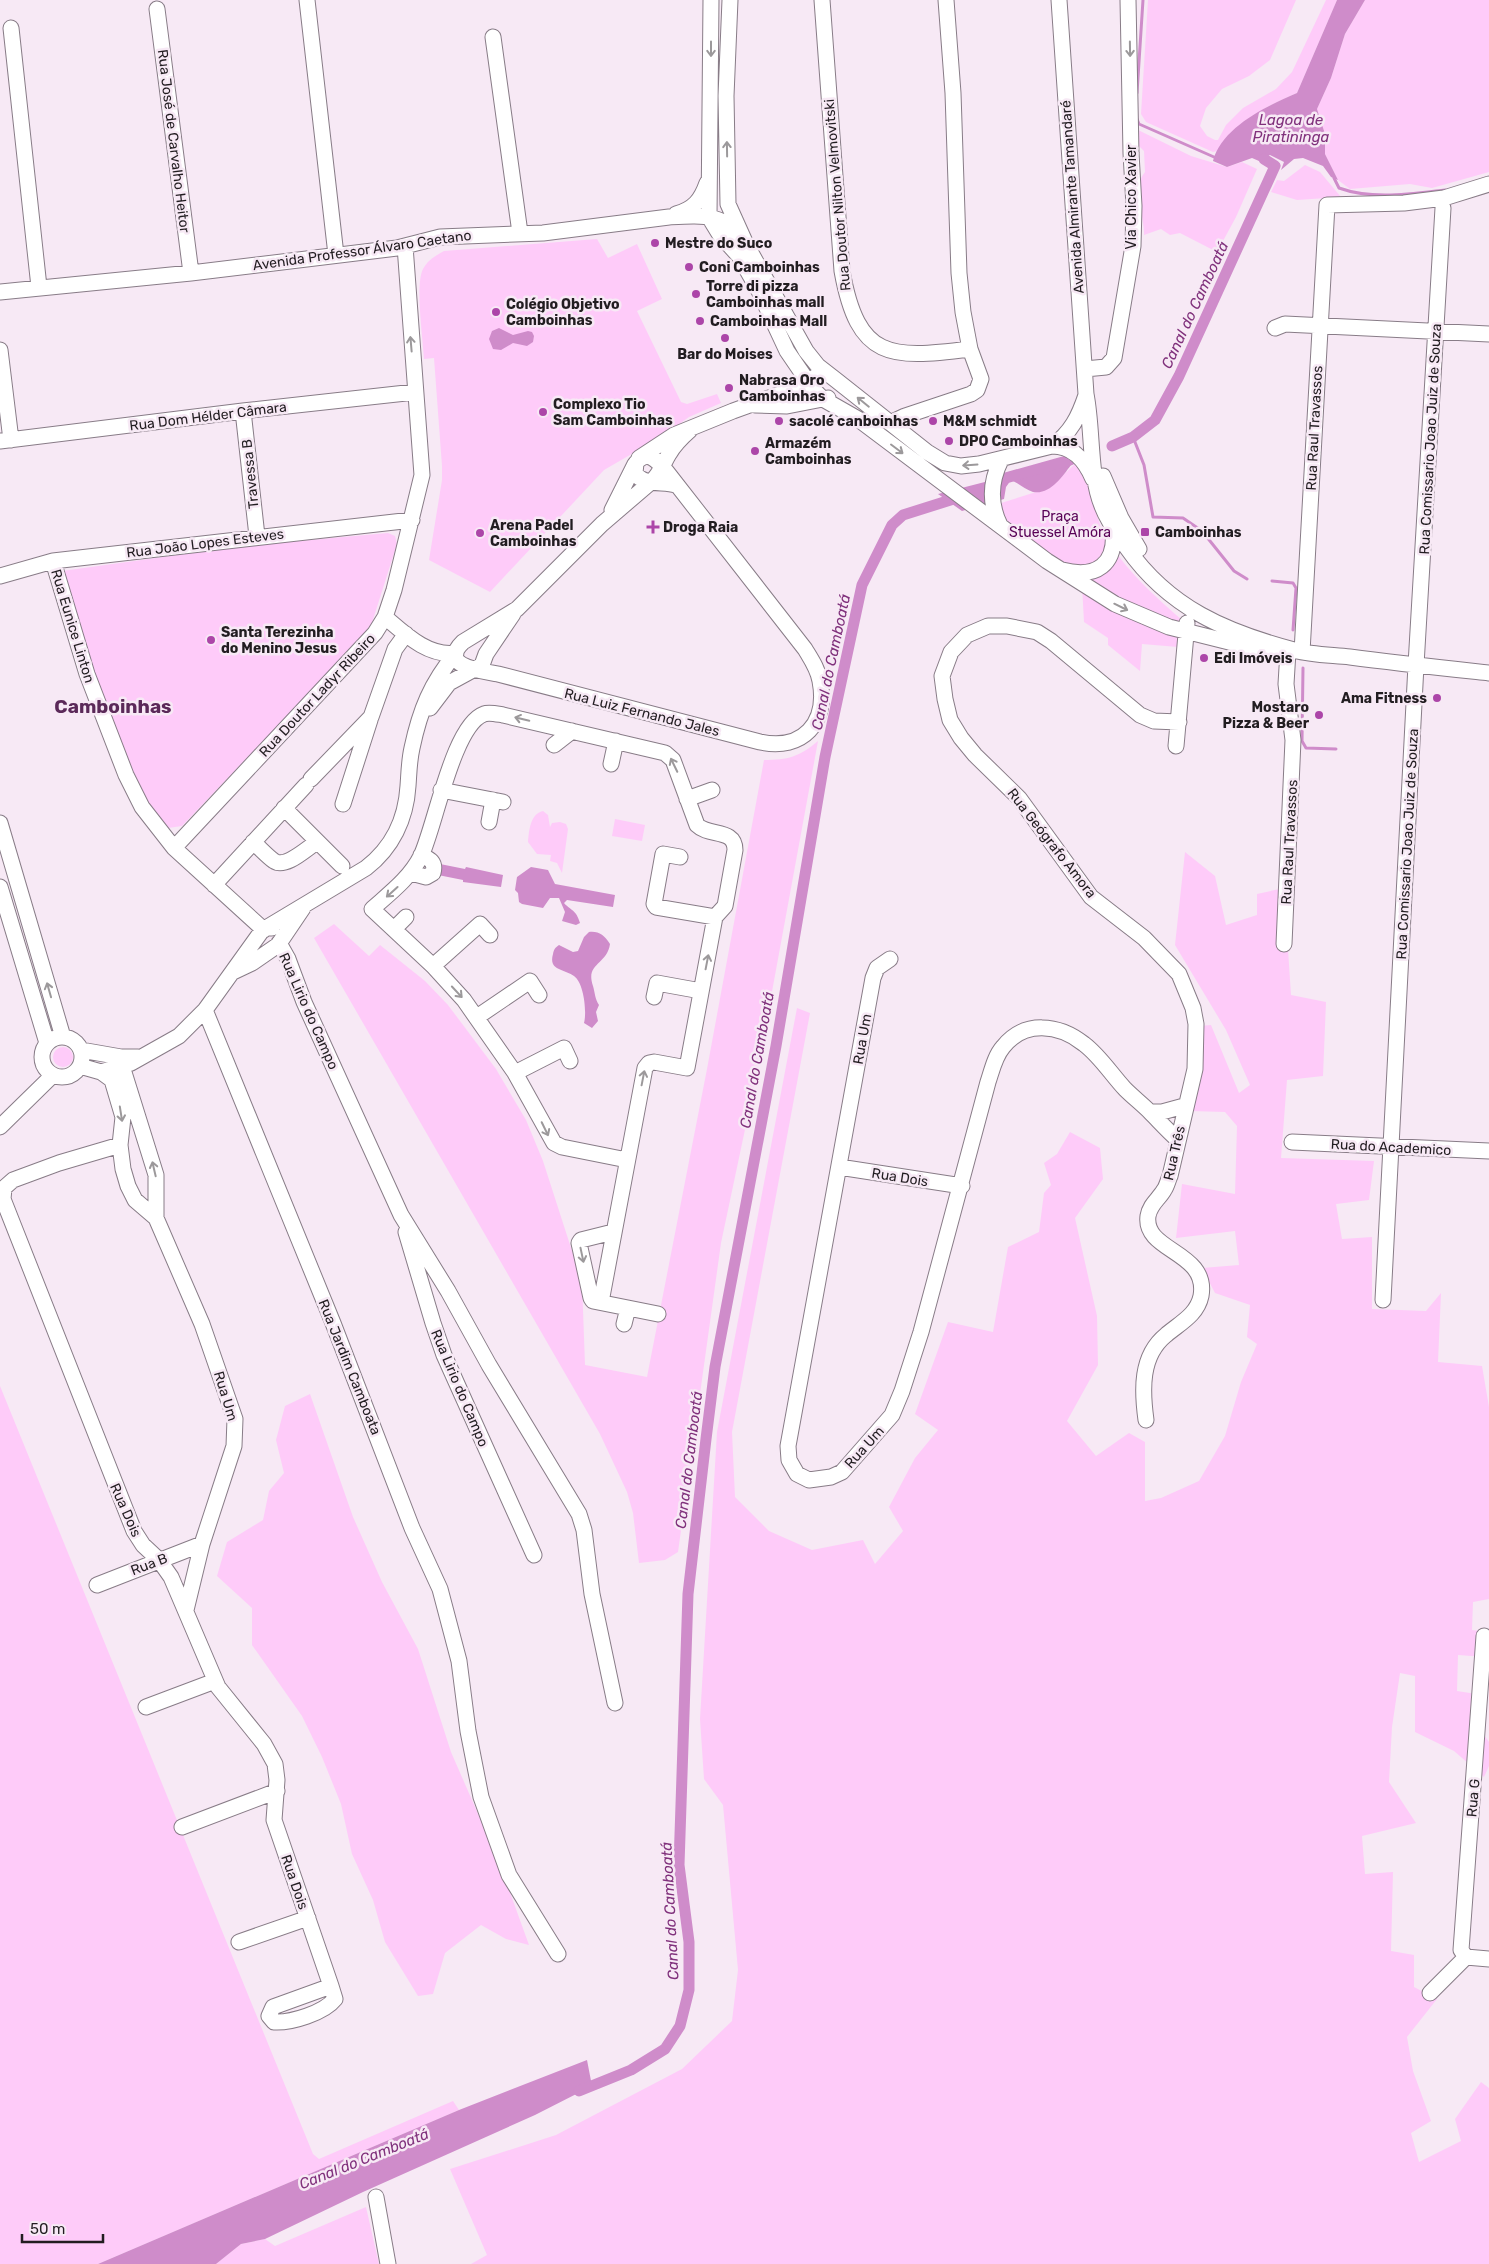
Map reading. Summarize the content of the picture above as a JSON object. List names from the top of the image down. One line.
{"streets":{"street":["Rua José de Carvalho Heitor","Rua Doutor Nilton Velmovitski","Avenida Almirante Tamandaré","Via Chico Xavier","Avenida Professor Álvaro Caetano","Rua Dom Hélder Câmara","Rua Raul Travassos","Rua Comissario Joao Juiz de Souza","Travessa B","Rua João Lopes Esteves","Rua Eunice Linton","Rua Doutor Ladyr Ribeiro","Rua Luiz Fernando Jales","Rua Geógrafo Amora","Rua Lirio do Campo","Rua Um","Rua do Academico","Rua Três","Rua Dois","Rua Jardim Camboata","Rua B","Rua G"]},"crossings":[["Rua José de Carvalho Heitor","Avenida Professor Álvaro Caetano"],["Avenida Almirante Tamandaré","Via Chico Xavier"],["Avenida Almirante Tamandaré","Rua Raul Travassos"],["Avenida Almirante Tamandaré","Rua Comissario Joao Juiz de Souza"],["Avenida Professor Álvaro Caetano","Rua Doutor Ladyr Ribeiro"],["Rua Dom Hélder Câmara","Travessa B"],["Rua Dom Hélder Câmara","Rua Doutor Ladyr Ribeiro"],["Rua Comissario Joao Juiz de Souza","Rua do Academico"],["Travessa B","Rua João Lopes Esteves"],["Rua João Lopes Esteves","Rua Eunice Linton"],["Rua João Lopes Esteves","Rua Doutor Ladyr Ribeiro"],["Rua Eunice Linton","Rua Doutor Ladyr Ribeiro"],["Rua Eunice Linton","Rua Lirio do Campo"],["Rua Geógrafo Amora","Rua Três"],["Rua Um","Rua Três"],["Rua Um","Rua Dois"],["Rua Um","Rua B"],["Rua Dois","Rua B"]],"one_way":["Via Chico Xavier"],"districts":["Camboinhas"],"water":["Lagoa de Piratininga","Canal do Camboatá"],"parks":["Praça Stuessel Amóra"],"places":{"other":["Mestre do Suco","Coni Camboinhas","Torre di pizza Camboinhas mall","Colégio Objetivo Camboinhas","Camboinhas Mall","Bar do Moises","Nabrasa Oro Camboinhas","Complexo Tio Sam Camboinhas","sacolé canboinhas","M&M schmidt","DPO Camboinhas","Armazém Camboinhas","Arena Padel Camboinhas","Santa Terezinha do Menino Jesus","Edi Imóveis","Ama Fitness","Mostaro Pizza & Beer"],"health":["Droga Raia"],"transit":["Camboinhas"]},"scale_bar":"50 m"}
